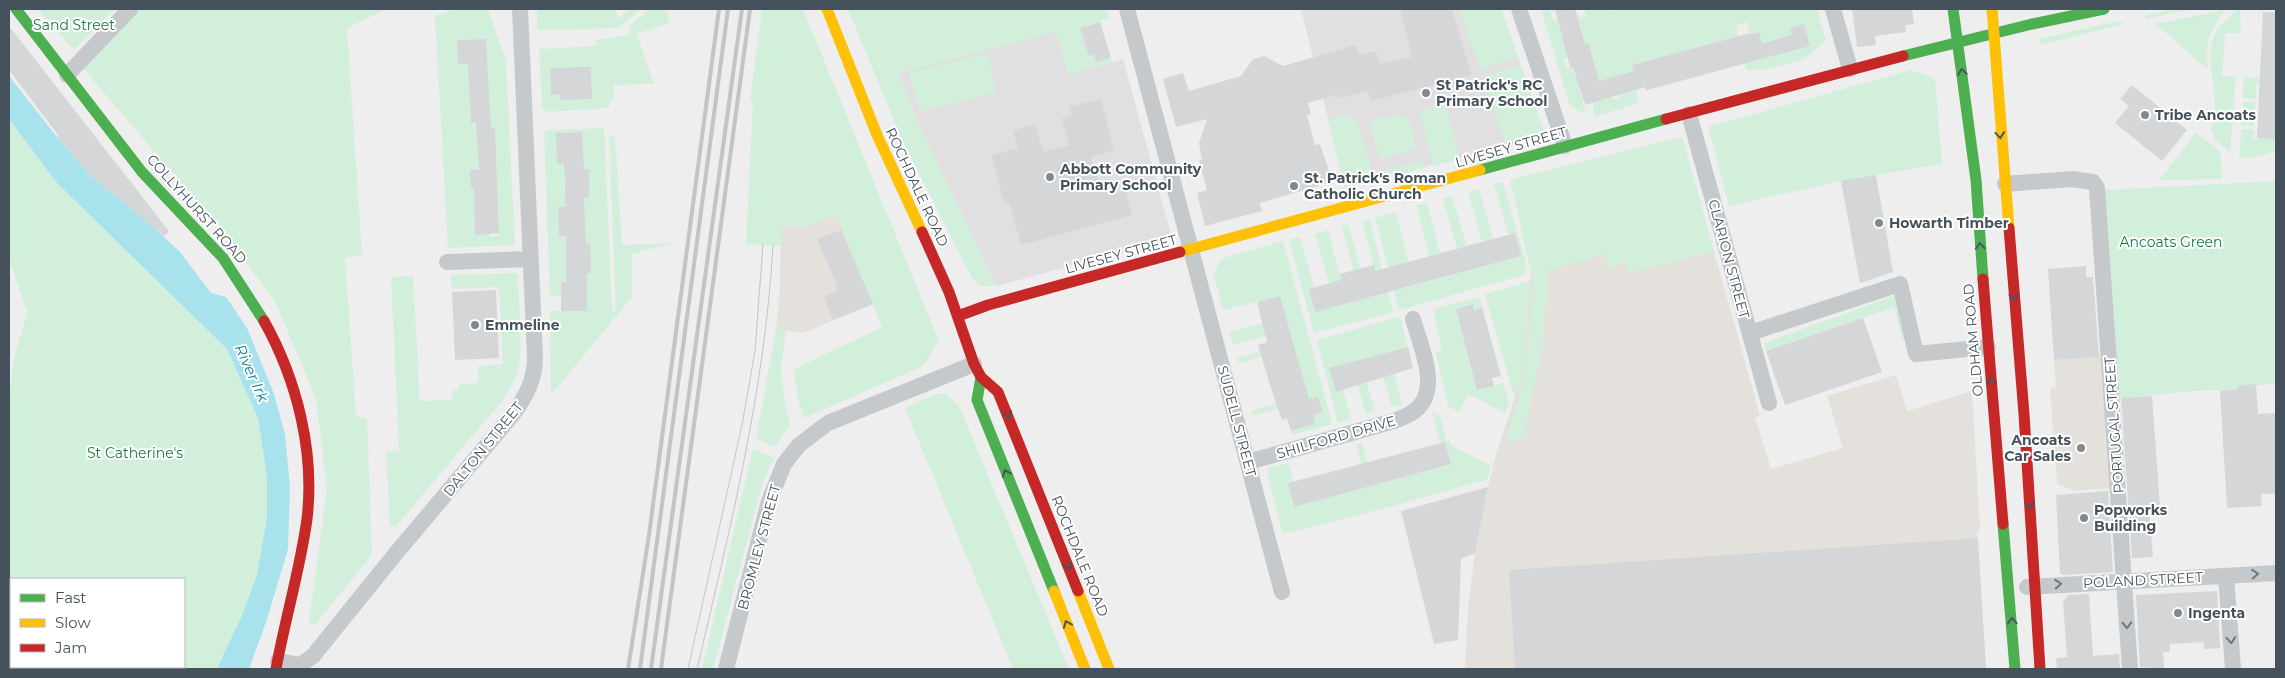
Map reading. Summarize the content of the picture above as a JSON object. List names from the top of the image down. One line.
{"streets":{"main road":["LIVESEY STREET","ROCHDALE ROAD","COLLYHURST ROAD","OLDHAM ROAD"],"street":["CLARION STREET","SUDELL STREET","PORTUGAL STREET","SHILFORD DRIVE","DALTON STREET","BROMLEY STREET","POLAND STREET"]},"crossings":[["LIVESEY STREET","ROCHDALE ROAD"],["LIVESEY STREET","CLARION STREET"],["LIVESEY STREET","OLDHAM ROAD"],["LIVESEY STREET","SUDELL STREET"],["ROCHDALE ROAD","BROMLEY STREET"],["COLLYHURST ROAD","DALTON STREET"],["OLDHAM ROAD","POLAND STREET"],["SUDELL STREET","SHILFORD DRIVE"],["PORTUGAL STREET","POLAND STREET"]],"one_way":["POLAND STREET"],"water":["River Irk"],"parks":["Sand Street","Ancoats Green","St Catherine's"],"places":["St Patrick's RC Primary School","Tribe Ancoats","Abbott Community Primary School","St. Patrick's Roman Catholic Church","Howarth Timber","Emmeline","Ancoats Car Sales","Popworks Building","Ingenta"],"legend":["Fast","Slow","Jam"]}
